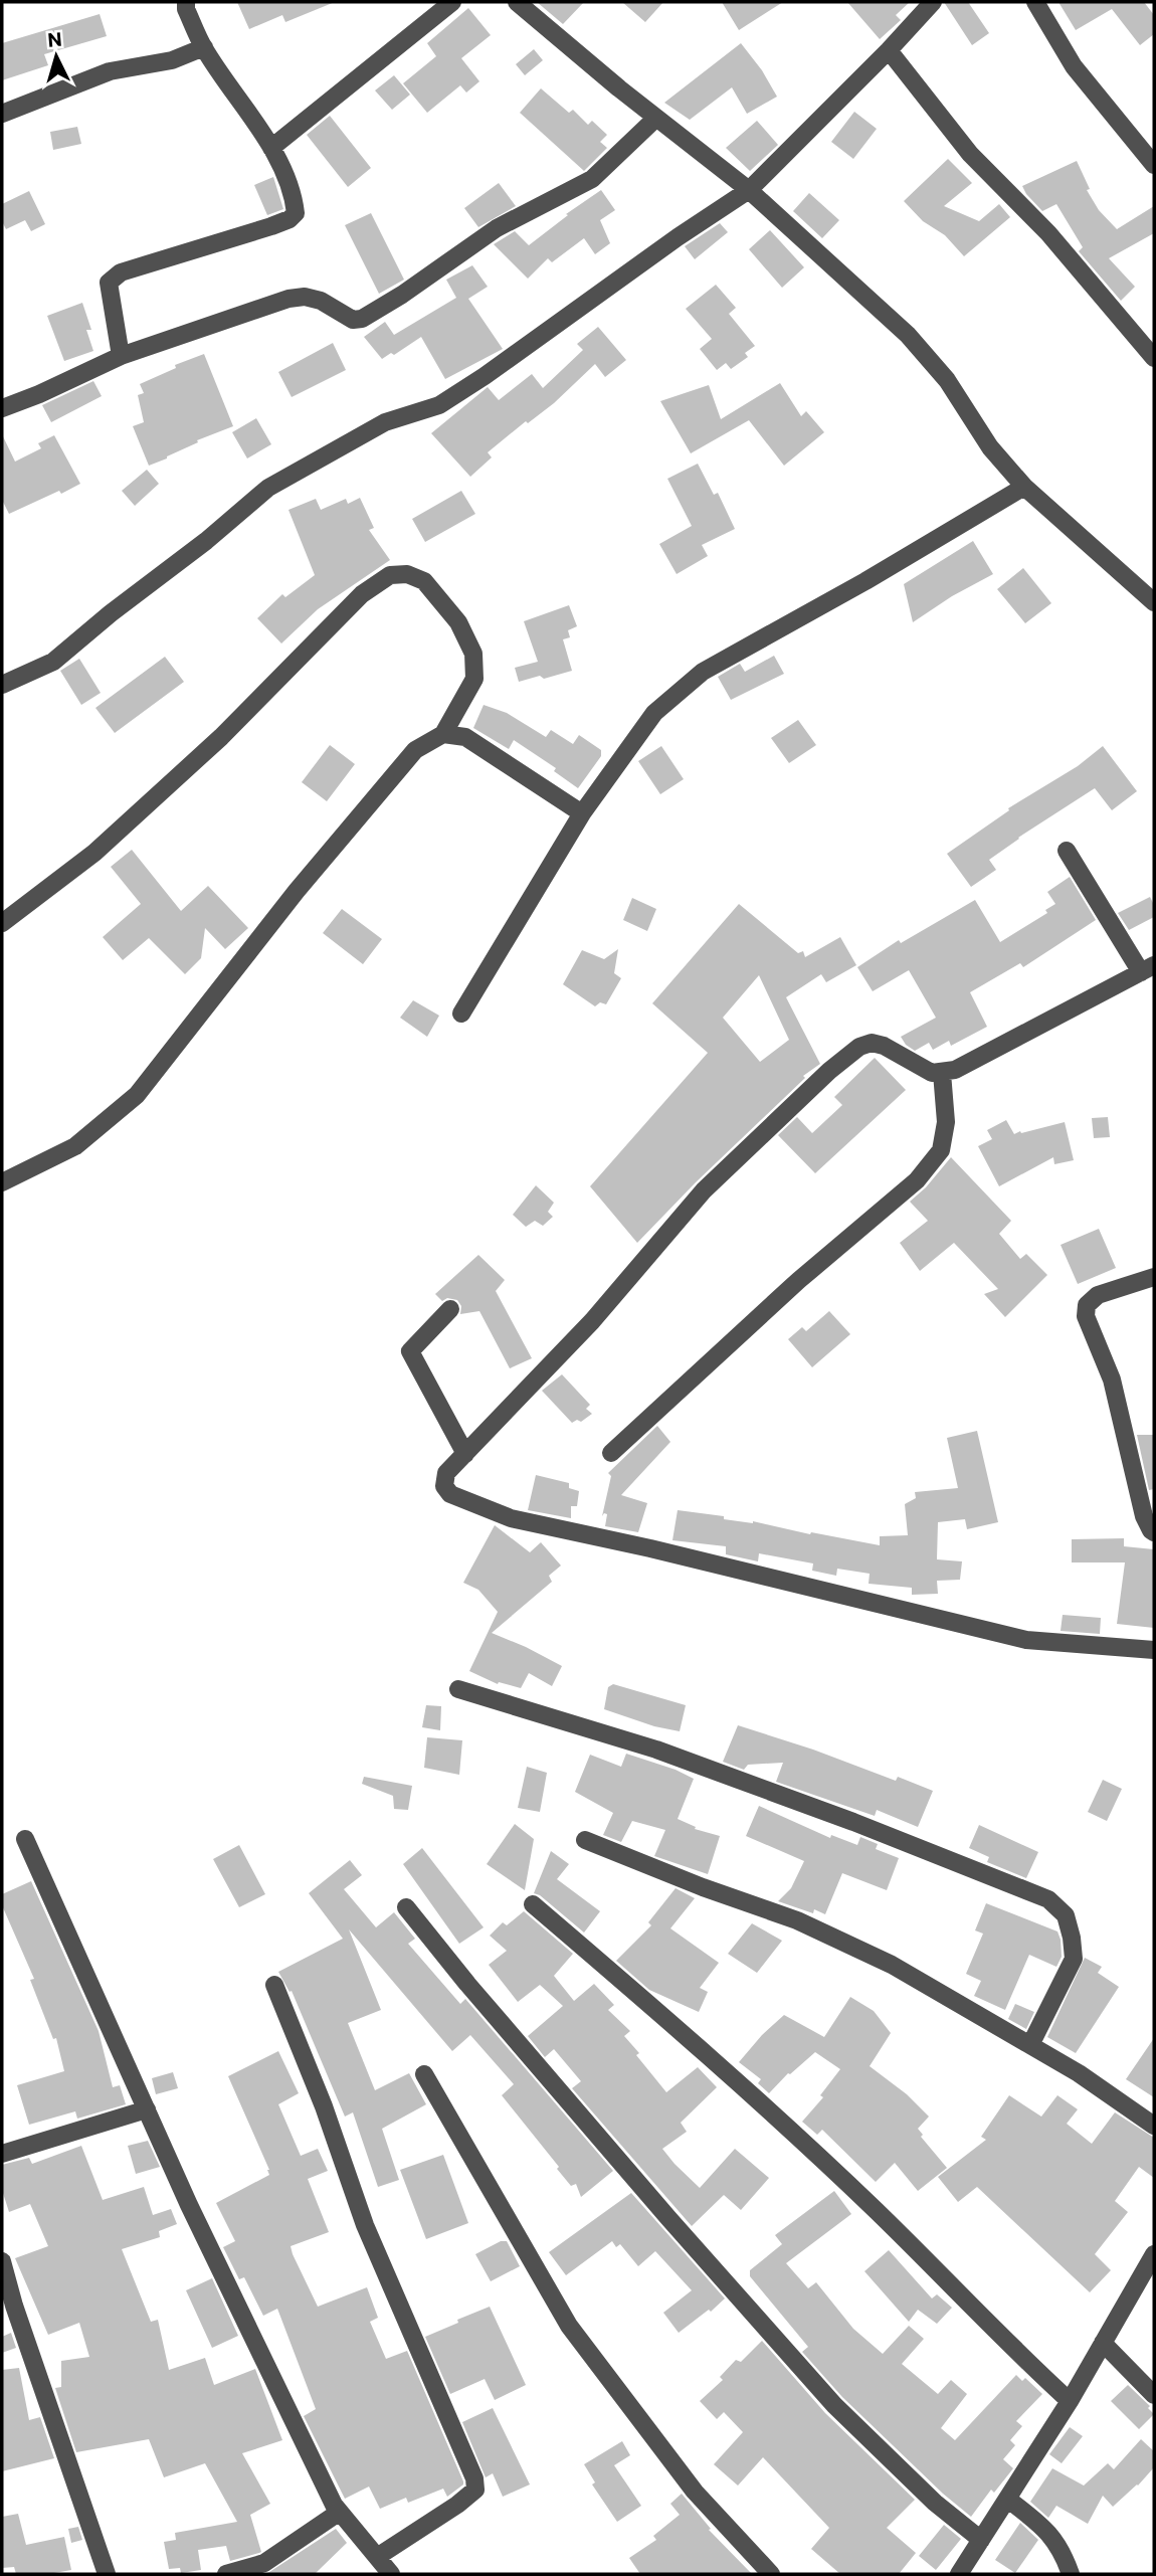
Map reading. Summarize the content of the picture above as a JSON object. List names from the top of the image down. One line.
{"north":"top"}
